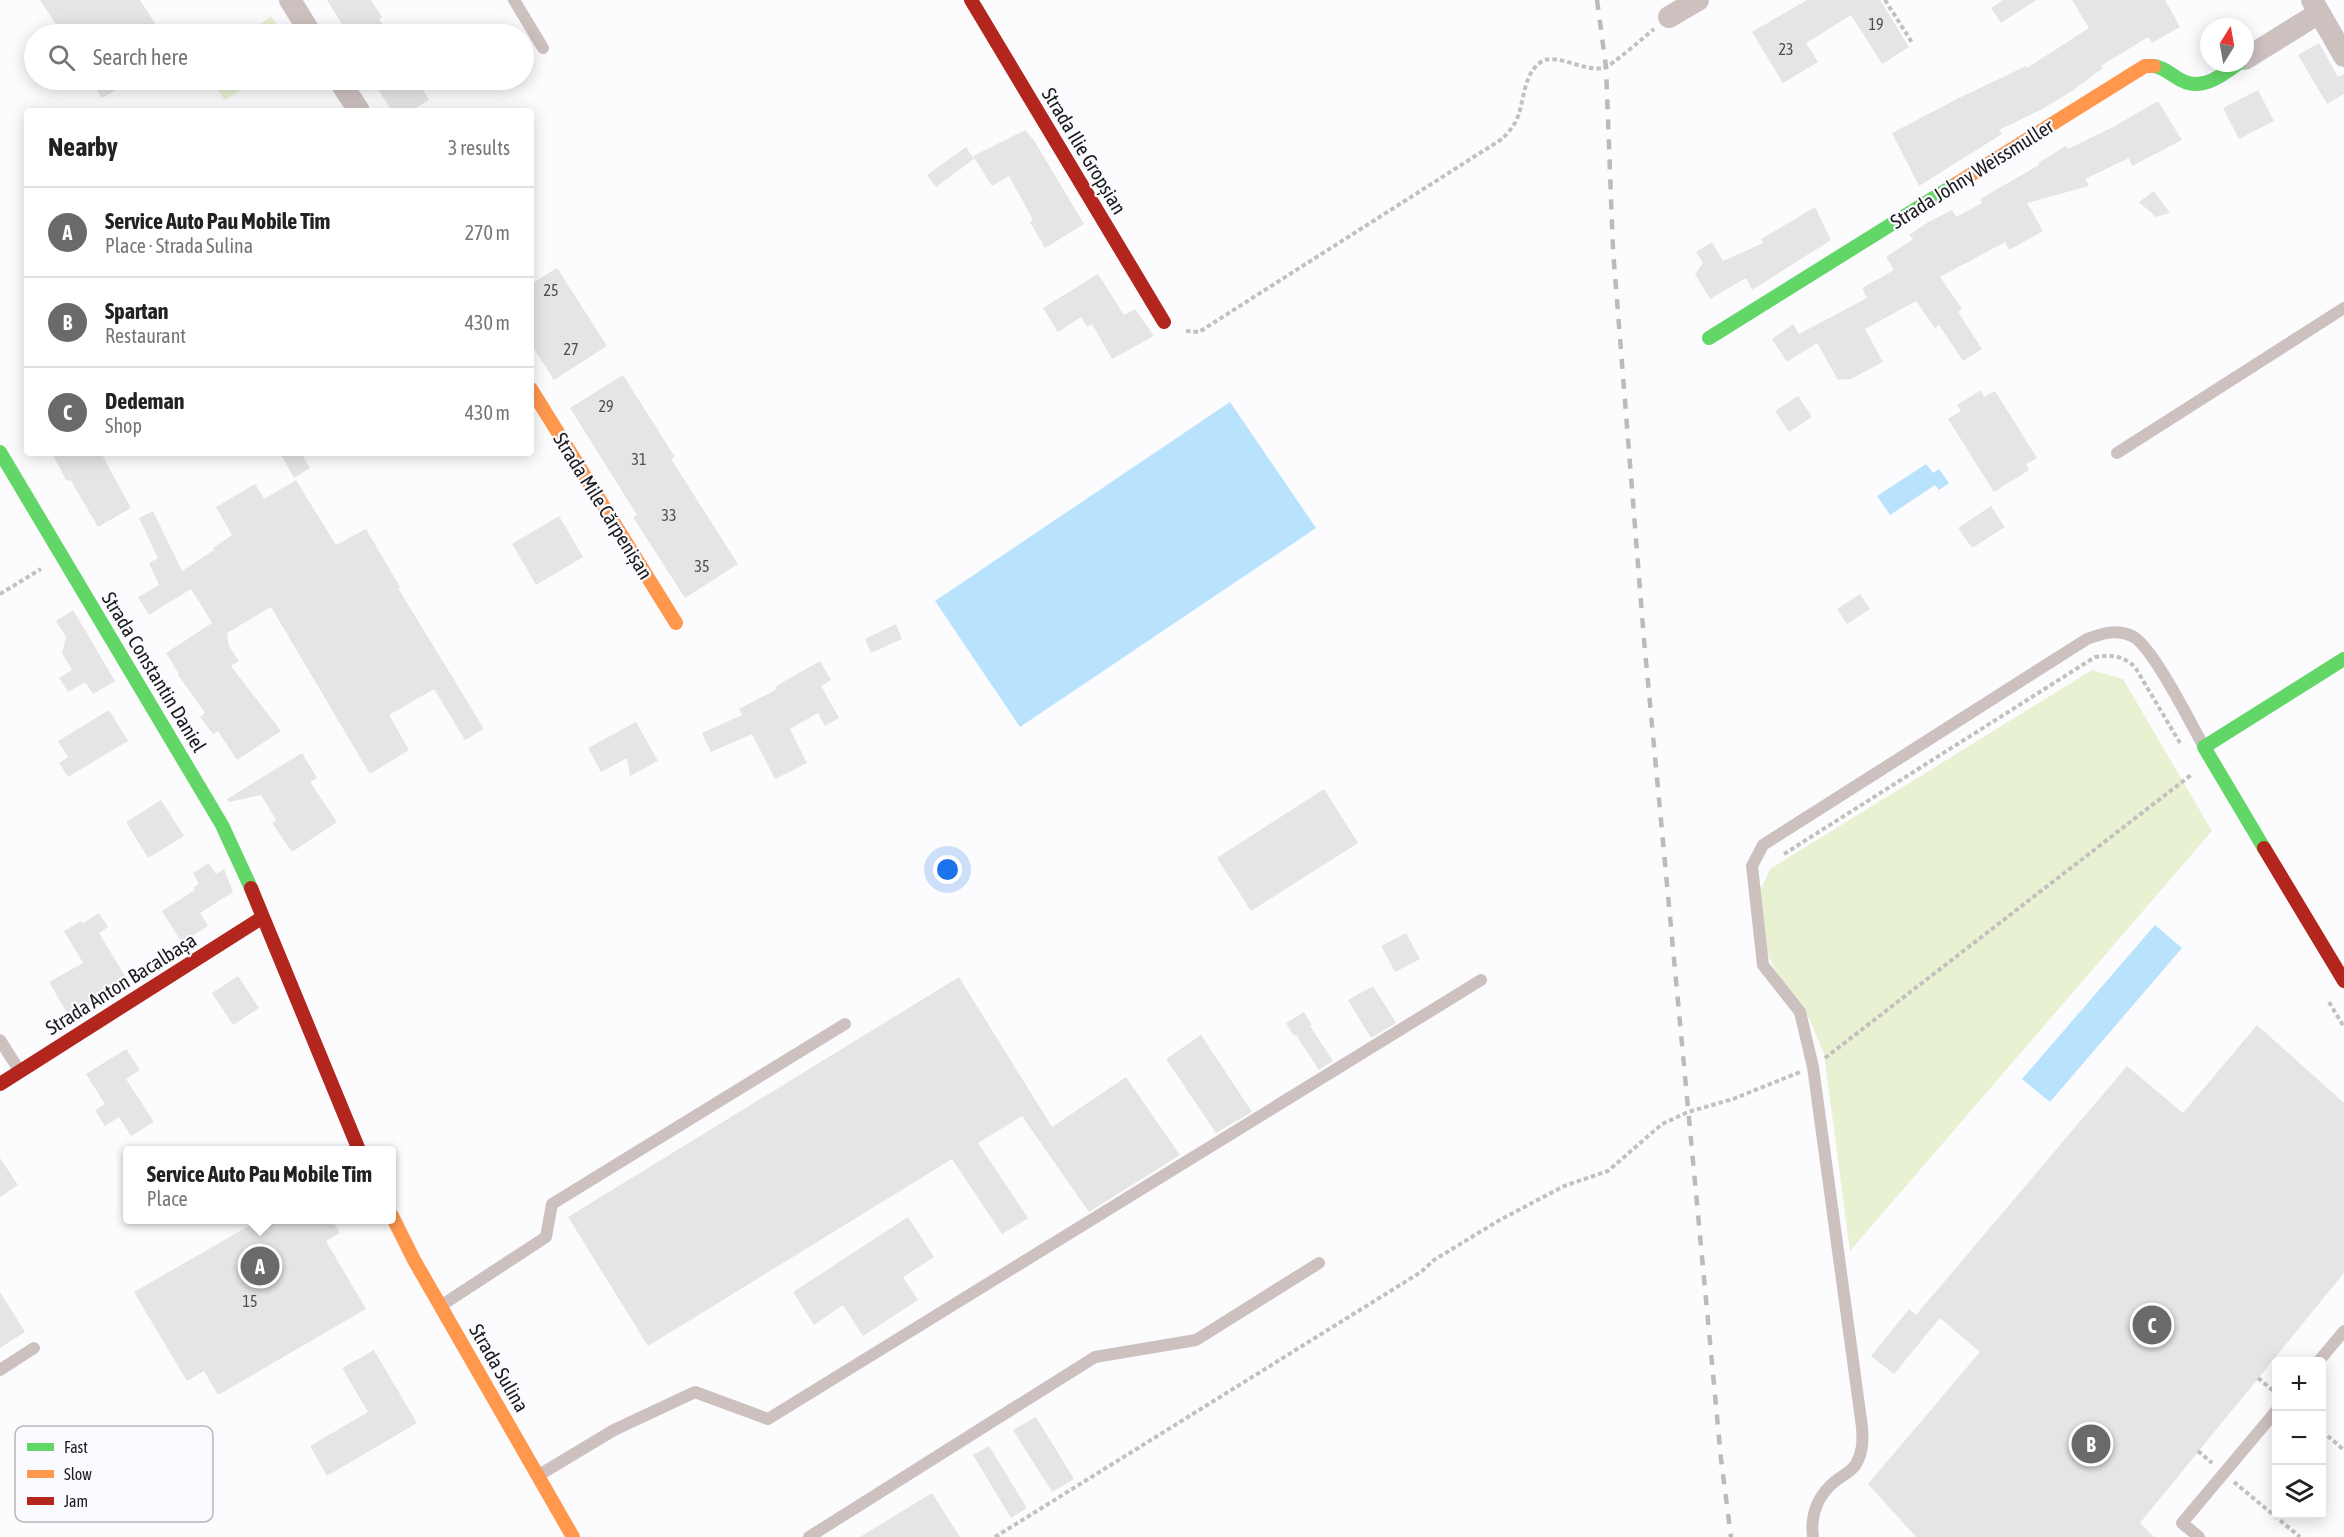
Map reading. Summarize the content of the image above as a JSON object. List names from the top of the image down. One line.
{"streets":{"street":["Strada Ilie Gropșian","Strada Johny Weissmuller","Strada Mile Cărpenișan","Strada Constantin Daniel","Strada Anton Bacalbașa","Strada Sulina"]},"crossings":[["Strada Constantin Daniel","Strada Anton Bacalbașa"]],"house_numbers":["19","23","25","27","29","31","33","35","15"],"legend":["Fast","Slow","Jam"],"north":"top","page":{"search":"Search here","heading":["Nearby","3 results"],"list":[{"mark":"A","name":"Service Auto Pau Mobile Tim","note":"Place · Strada Sulina","value":"270 m"},{"mark":"B","name":"Spartan","note":"Restaurant","value":"430 m"},{"mark":"C","name":"Dedeman","note":"Shop","value":"430 m"}],"popup":["Service Auto Pau Mobile Tim","Place"],"pins":["A","C","B"],"map_buttons":["+","−"]}}
